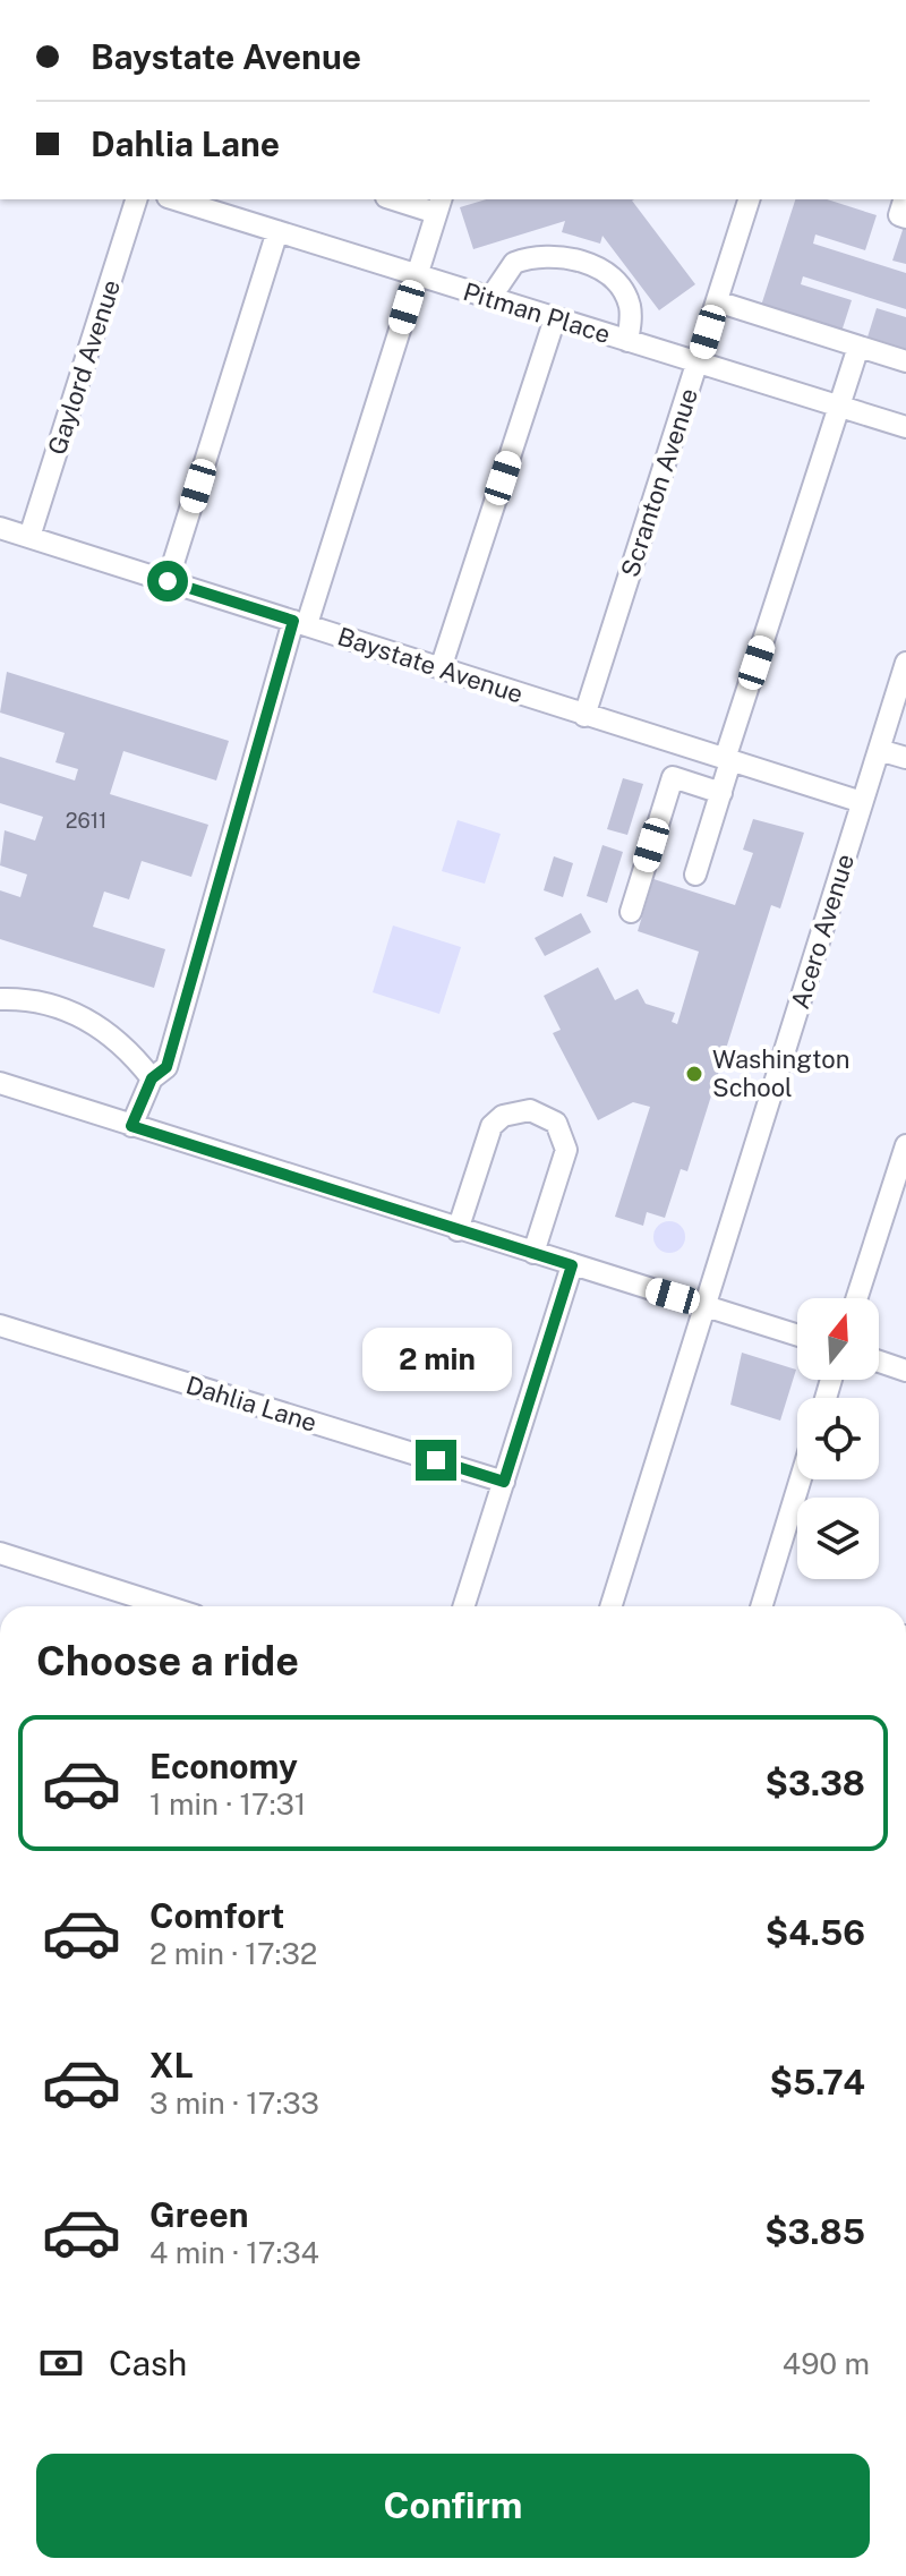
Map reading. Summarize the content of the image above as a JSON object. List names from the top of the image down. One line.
{"streets":{"street":["Pitman Place","Gaylord Avenue","Scranton Avenue","Baystate Avenue","Acero Avenue","Dahlia Lane"]},"crossings":[["Pitman Place","Scranton Avenue"],["Gaylord Avenue","Baystate Avenue"],["Scranton Avenue","Baystate Avenue"],["Baystate Avenue","Acero Avenue"]],"places":["Washington School"],"house_numbers":["2611"],"north":"top","page":{"banner":["Baystate Avenue","Dahlia Lane"],"bubble":"2 min","heading":"Choose a ride","list":[{"name":"Economy","note":"1 min · 17:31","value":"$3.38"},{"name":"Comfort","note":"2 min · 17:32","value":"$4.56"},{"name":"XL","note":"3 min · 17:33","value":"$5.74"},{"name":"Green","note":"4 min · 17:34","value":"$3.85"}],"pay":["Cash","490 m"],"buttons":"Confirm"}}
